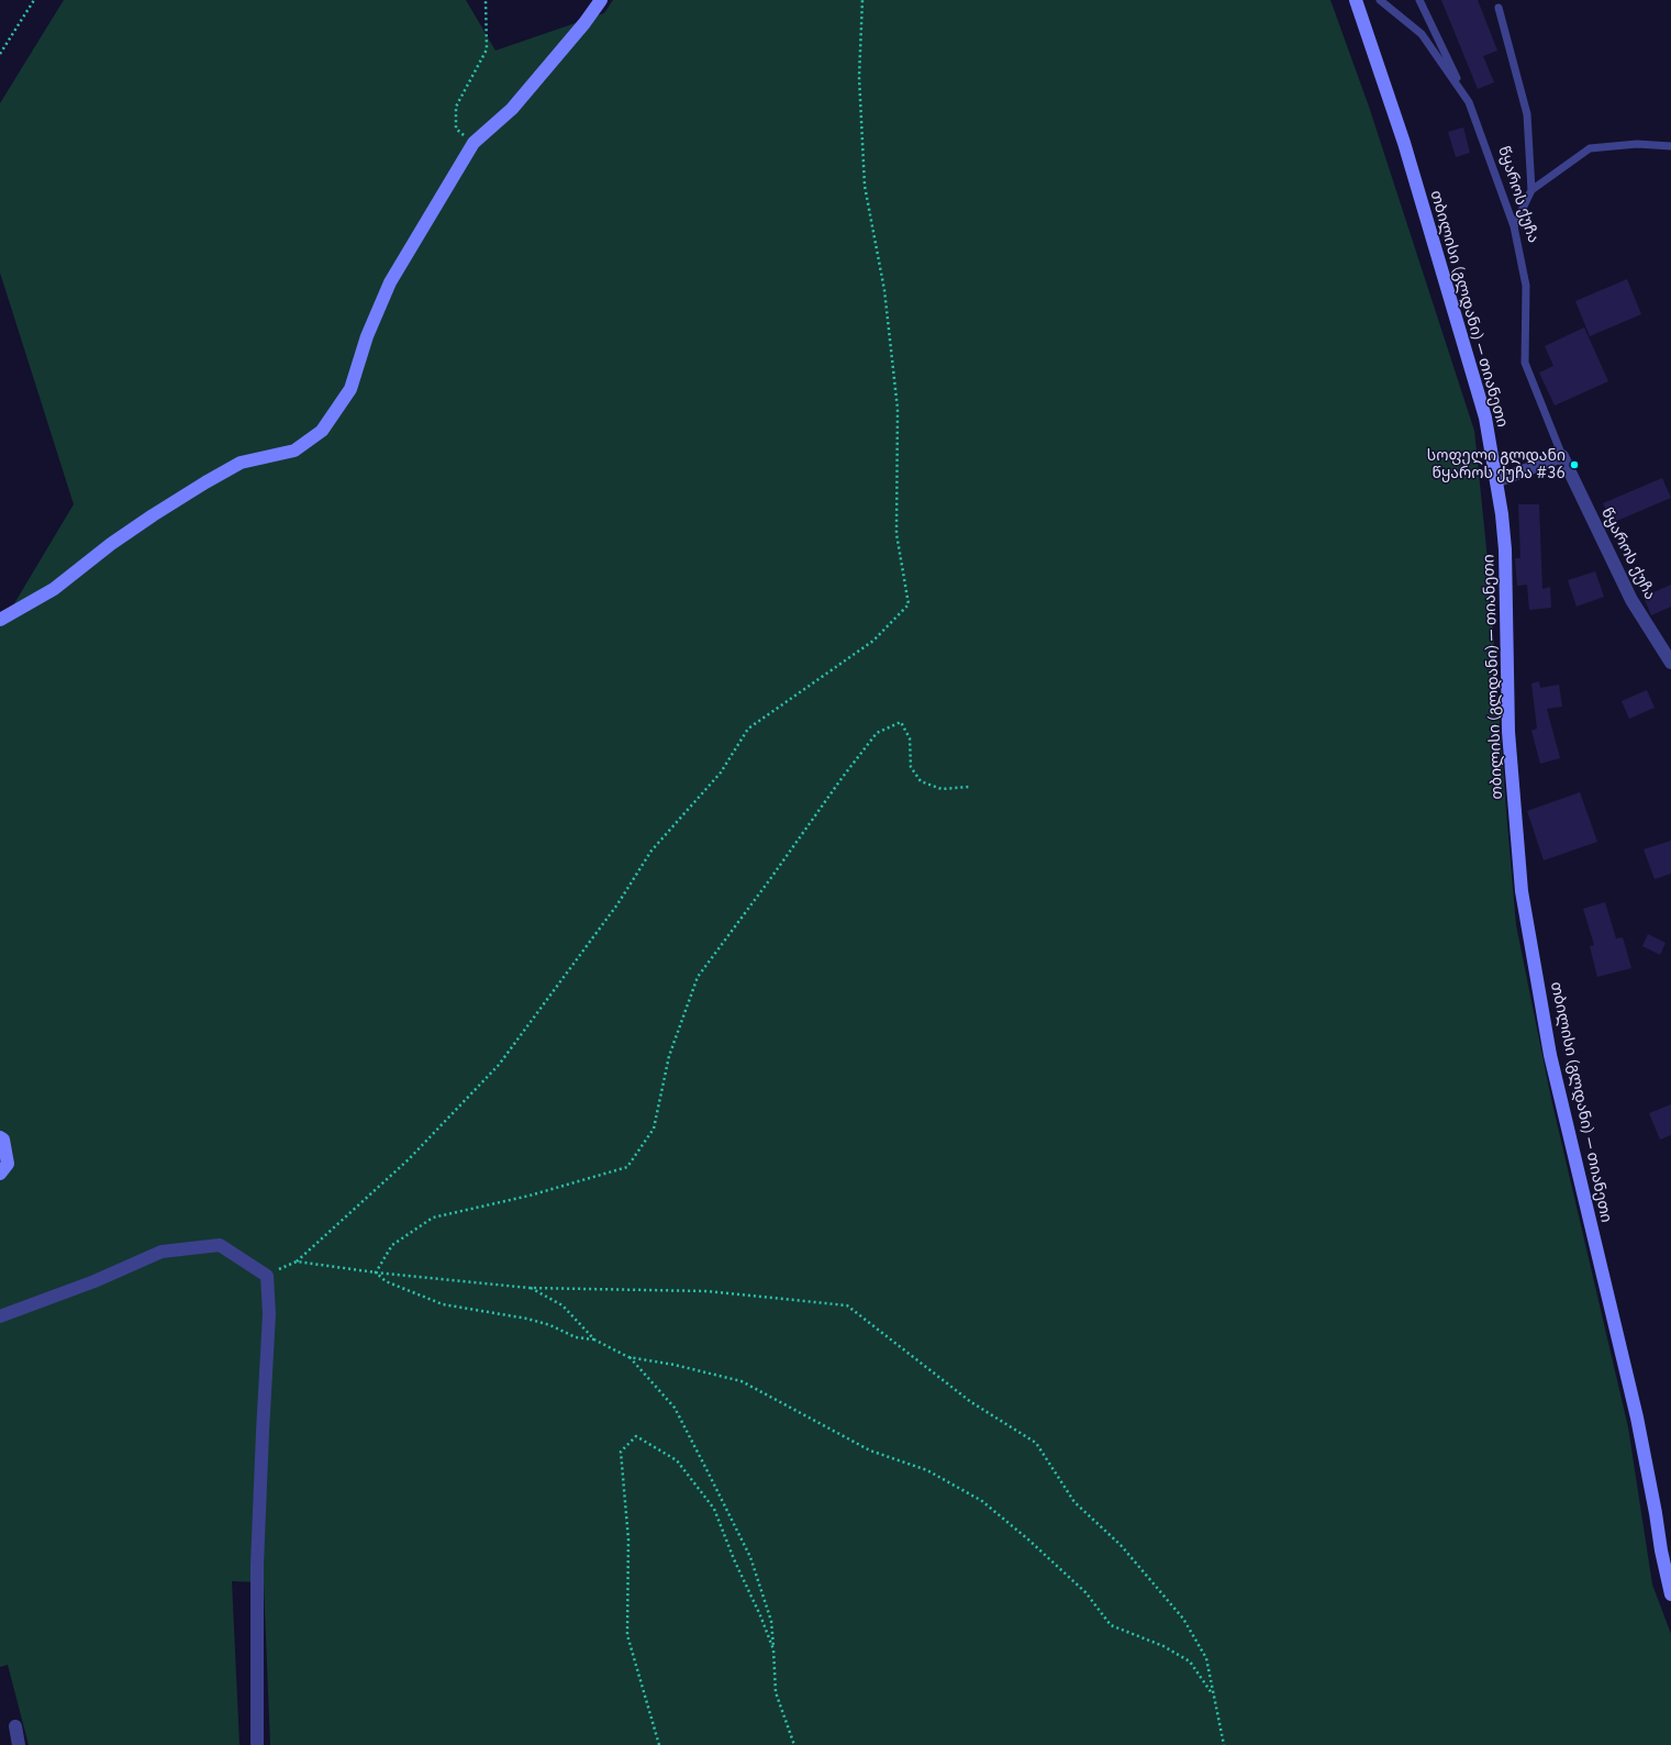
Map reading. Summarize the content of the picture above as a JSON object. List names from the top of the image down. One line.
{"streets":{"main road":["თბილისი (გლდანი) — თიანეთი"],"street":["წყაროს ქუჩა"]},"places":["სოფელი გლდანი წყაროს ქუჩა #36"]}
